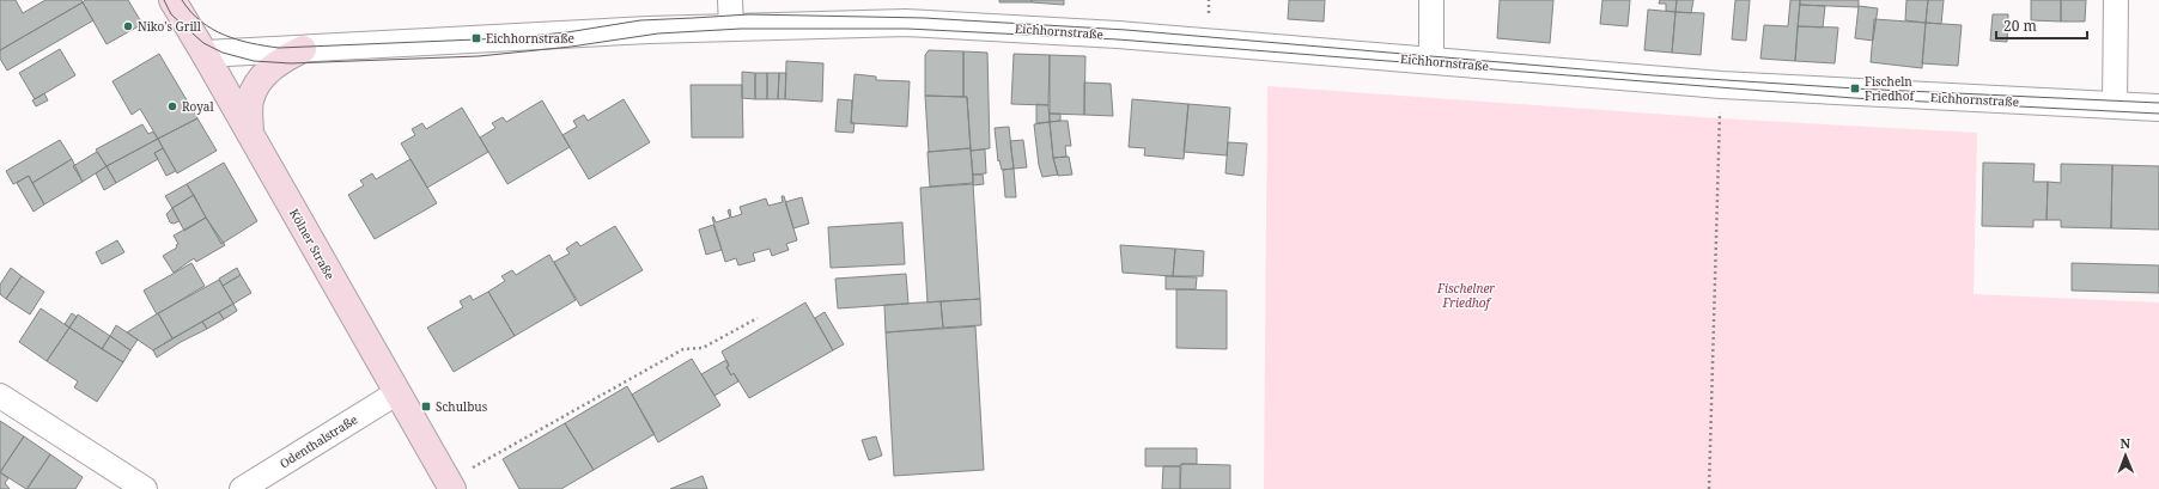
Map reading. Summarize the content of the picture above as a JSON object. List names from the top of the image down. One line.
{"streets":{"main road":["Kölner Straße"],"street":["Eichhornstraße","Odenthalstraße"]},"crossings":[["Eichhornstraße","Kölner Straße"],["Kölner Straße","Odenthalstraße"]],"parks":["Fischelner Friedhof"],"places":{"other":["Niko's Grill","Royal"],"transit":["Eichhornstraße","Fischeln Friedhof","Schulbus"]},"scale_bar":"20 m","north":"top"}
